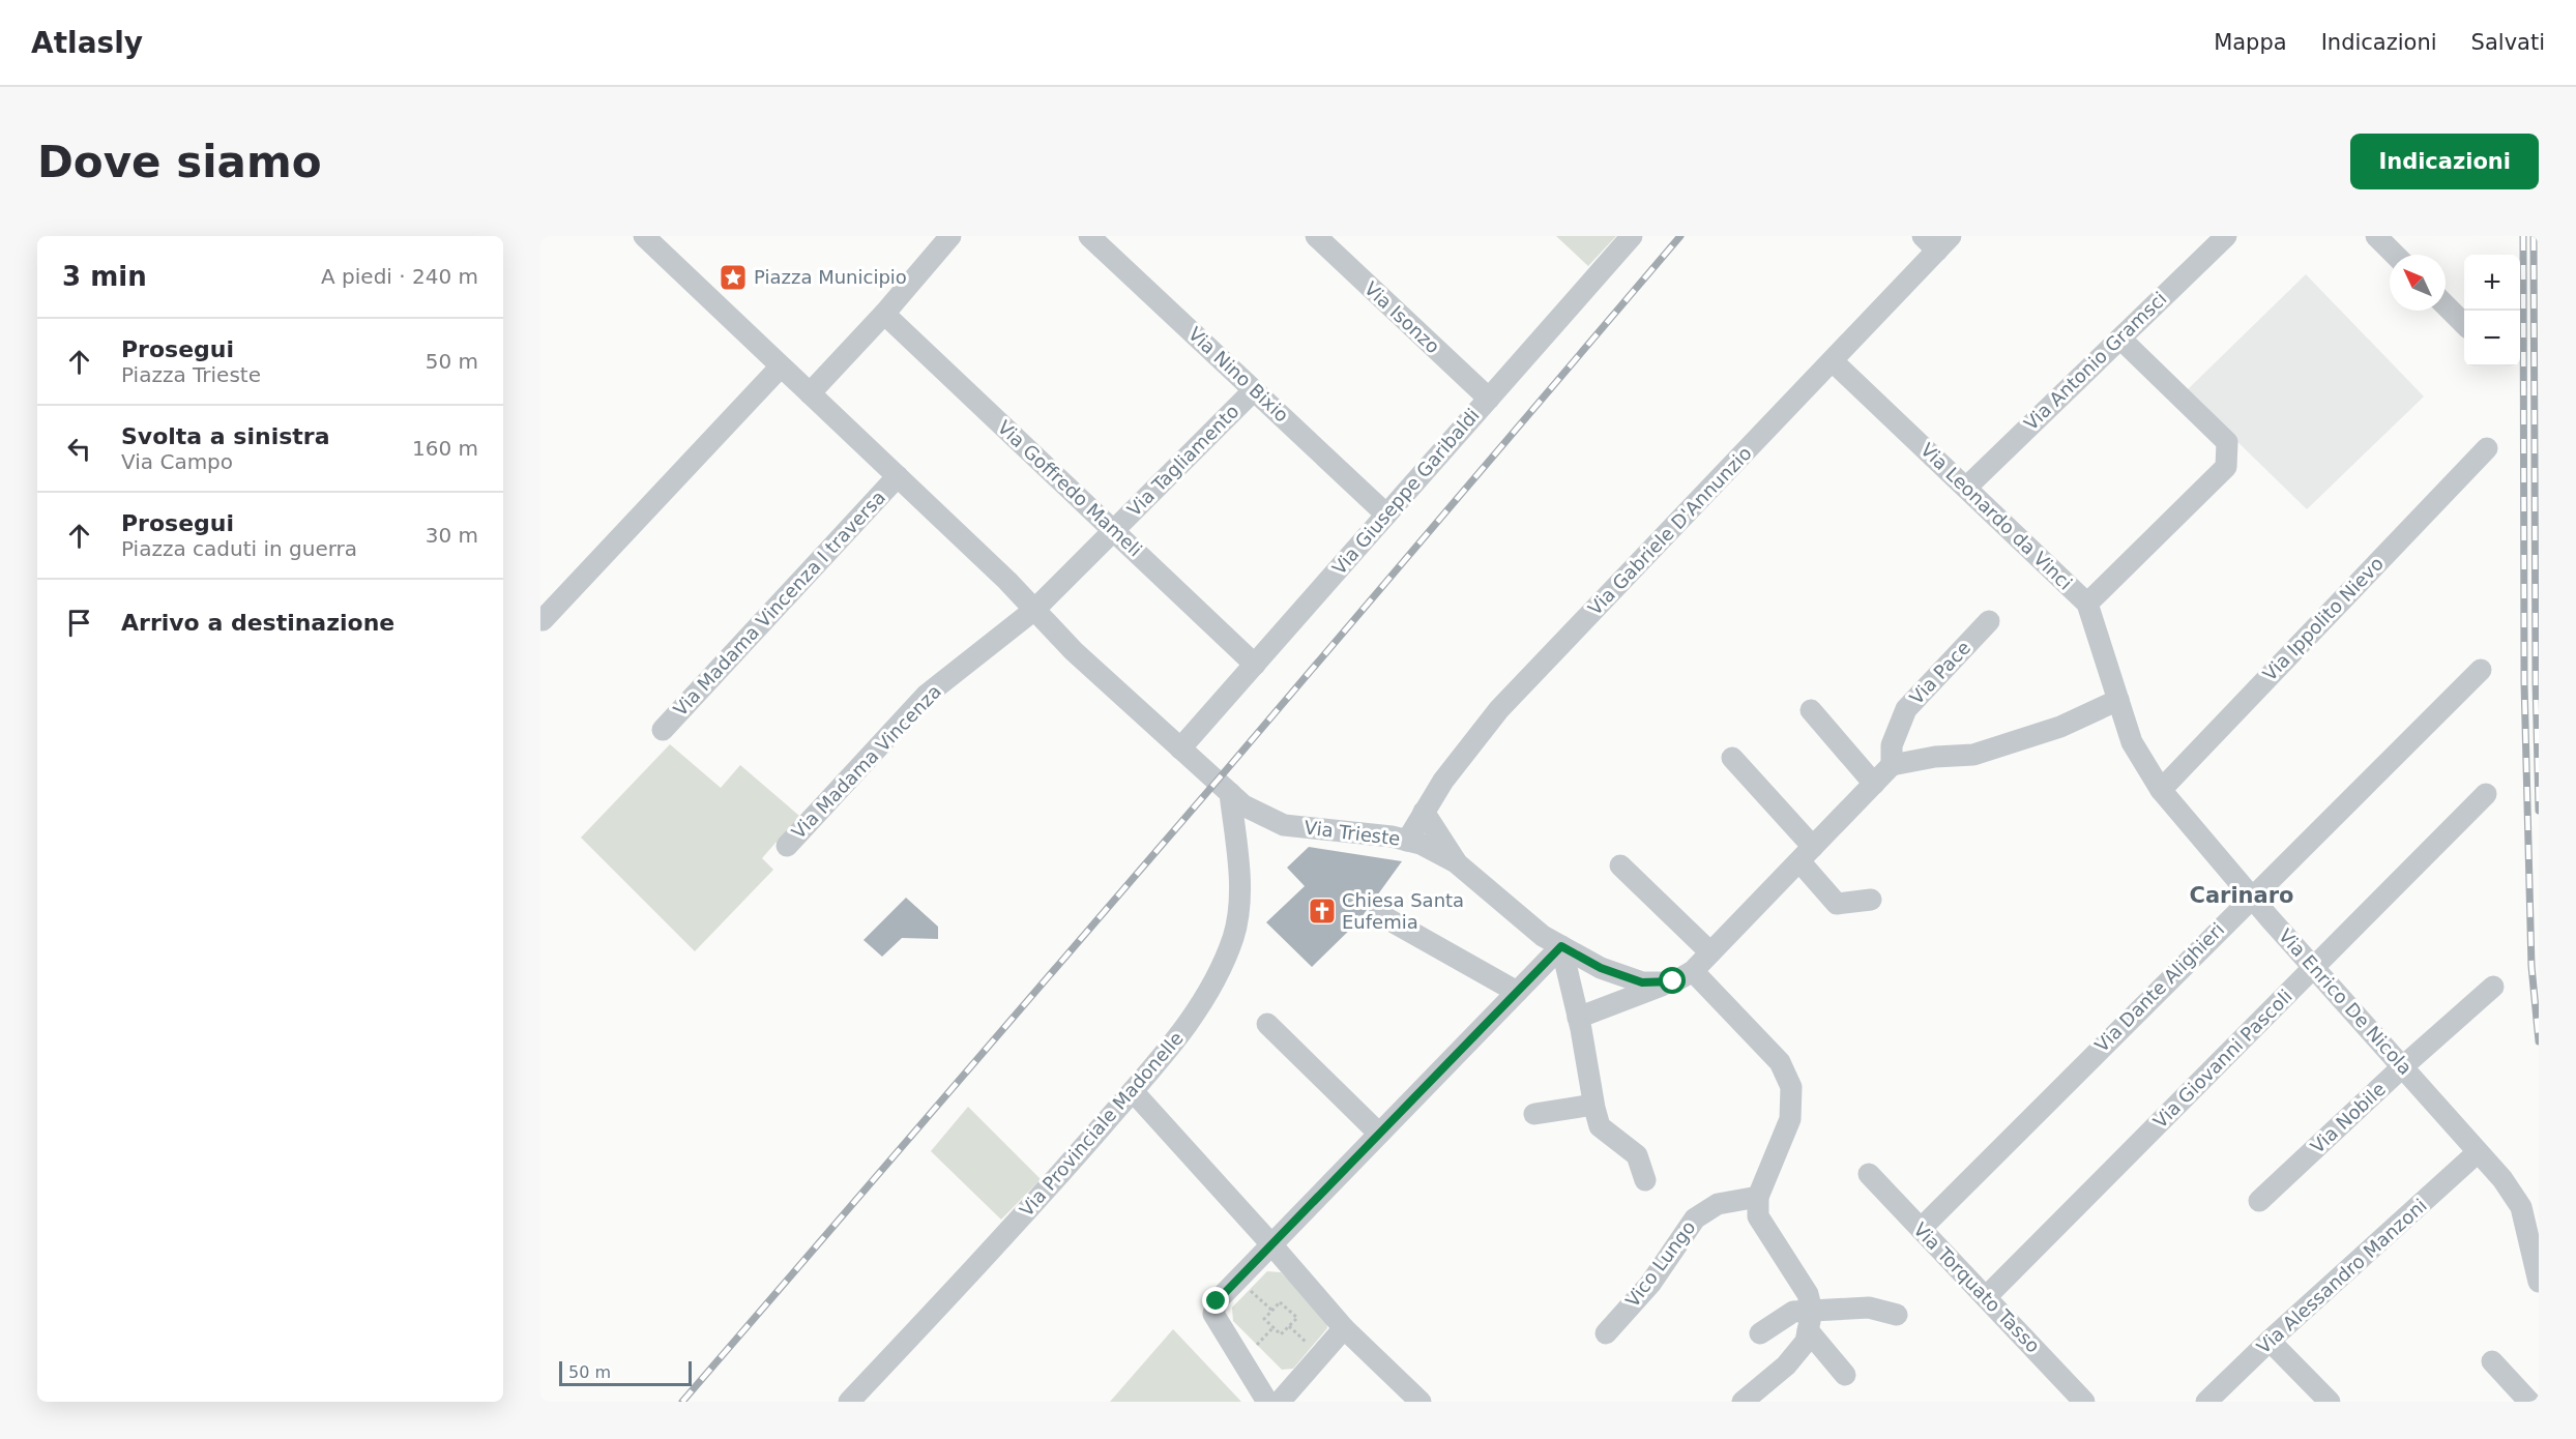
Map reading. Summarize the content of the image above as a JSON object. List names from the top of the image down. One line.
{"streets":{"street":["Via Isonzo","Via Antonio Gramsci","Via Nino Bixio","Via Tagliamento","Via Goffredo Mameli","Via Giuseppe Garibaldi","Via Leonardo da Vinci","Via Gabriele D'Annunzio","Via Madama Vincenza I traversa","Via Ippolito Nievo","Via Pace","Via Madama Vincenza","Via Trieste","Via Dante Alighieri","Via Enrico De Nicola","Via Giovanni Pascoli","Via Nobile","Via Provinciale Madonelle","Vico Lungo","Via Alessandro Manzoni","Via Torquato Tasso"]},"crossings":[["Via Isonzo","Via Giuseppe Garibaldi"],["Via Antonio Gramsci","Via Leonardo da Vinci"],["Via Nino Bixio","Via Tagliamento"],["Via Nino Bixio","Via Giuseppe Garibaldi"],["Via Tagliamento","Via Goffredo Mameli"],["Via Tagliamento","Via Madama Vincenza"],["Via Tagliamento","Via Trieste"],["Via Goffredo Mameli","Via Giuseppe Garibaldi"],["Via Giuseppe Garibaldi","Via Trieste"],["Via Leonardo da Vinci","Via Gabriele D'Annunzio"],["Via Leonardo da Vinci","Via Enrico De Nicola"],["Via Gabriele D'Annunzio","Via Trieste"],["Via Madama Vincenza I traversa","Via Trieste"],["Via Ippolito Nievo","Via Enrico De Nicola"],["Via Madama Vincenza","Via Trieste"],["Via Trieste","Via Provinciale Madonelle"],["Via Dante Alighieri","Via Enrico De Nicola"],["Via Dante Alighieri","Via Torquato Tasso"],["Via Enrico De Nicola","Via Giovanni Pascoli"],["Via Enrico De Nicola","Via Nobile"],["Via Enrico De Nicola","Via Alessandro Manzoni"],["Via Giovanni Pascoli","Via Torquato Tasso"]],"districts":["Carinaro"],"places":{"place":["Piazza Municipio"],"church":["Chiesa Santa Eufemia"]},"scale_bar":"50 m","north":"top left","page":{"header":"Atlasly","nav":["Mappa","Indicazioni","Salvati"],"buttons":"Indicazioni","title":"Dove siamo","heading":["3 min","A piedi · 240 m"],"map_buttons":["+","−"],"list":[["Prosegui","Piazza Trieste","50 m"],["Svolta a sinistra","Via Campo","160 m"],["Prosegui","Piazza caduti in guerra","30 m"],"Arrivo a destinazione"],"scale":"50 m"}}
